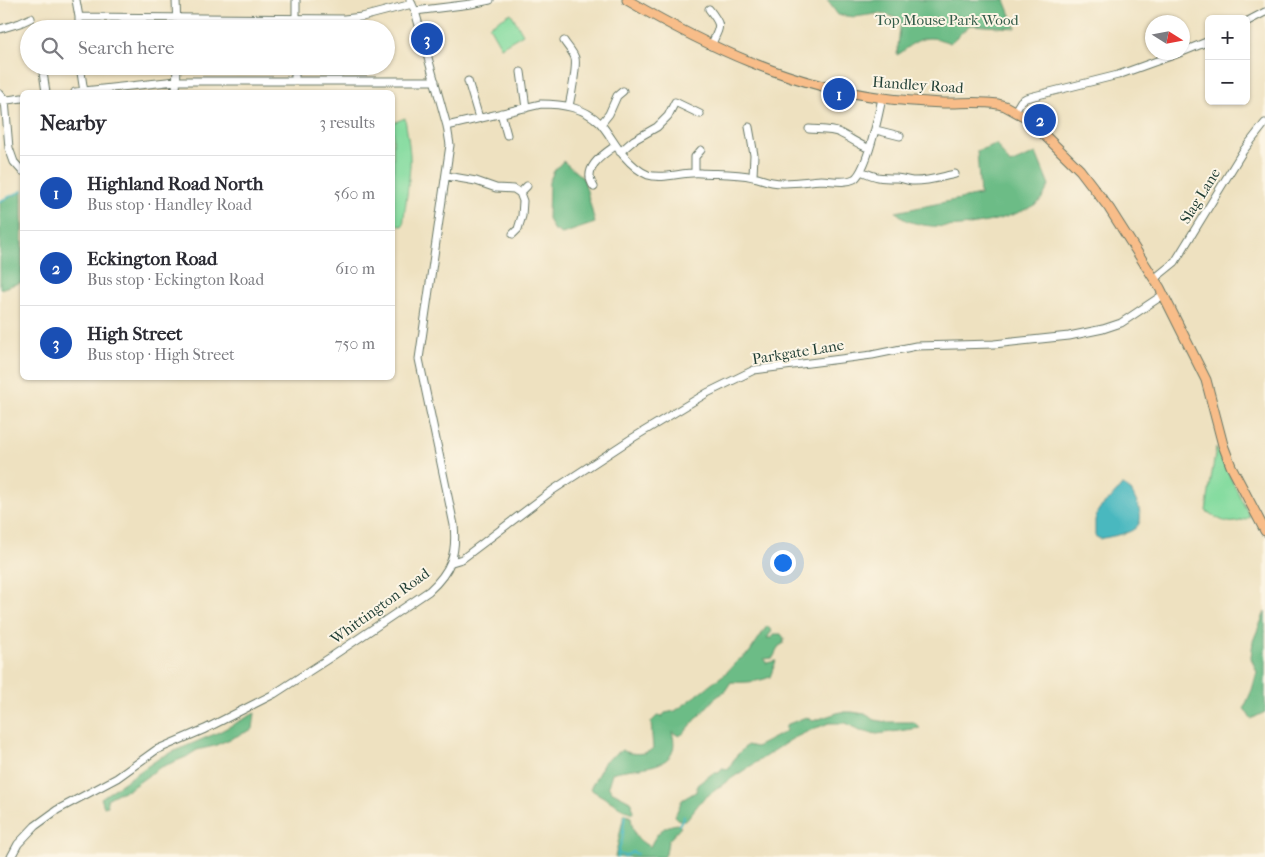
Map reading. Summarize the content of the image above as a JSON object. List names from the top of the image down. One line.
{"streets":{"main road":["Handley Road"],"street":["Slag Lane","Parkgate Lane","Whittington Road"]},"crossings":[["Handley Road","Slag Lane"],["Handley Road","Parkgate Lane"],["Parkgate Lane","Whittington Road"]],"parks":["Top Mouse Park Wood"],"north":"right","page":{"map_buttons":["+","−"],"search":"Search here","pins":["3","1","2"],"heading":["Nearby","3 results"],"list":[{"mark":"1","name":"Highland Road North","note":"Bus stop · Handley Road","value":"560 m"},{"mark":"2","name":"Eckington Road","note":"Bus stop · Eckington Road","value":"610 m"},{"mark":"3","name":"High Street","note":"Bus stop · High Street","value":"750 m"}]}}
